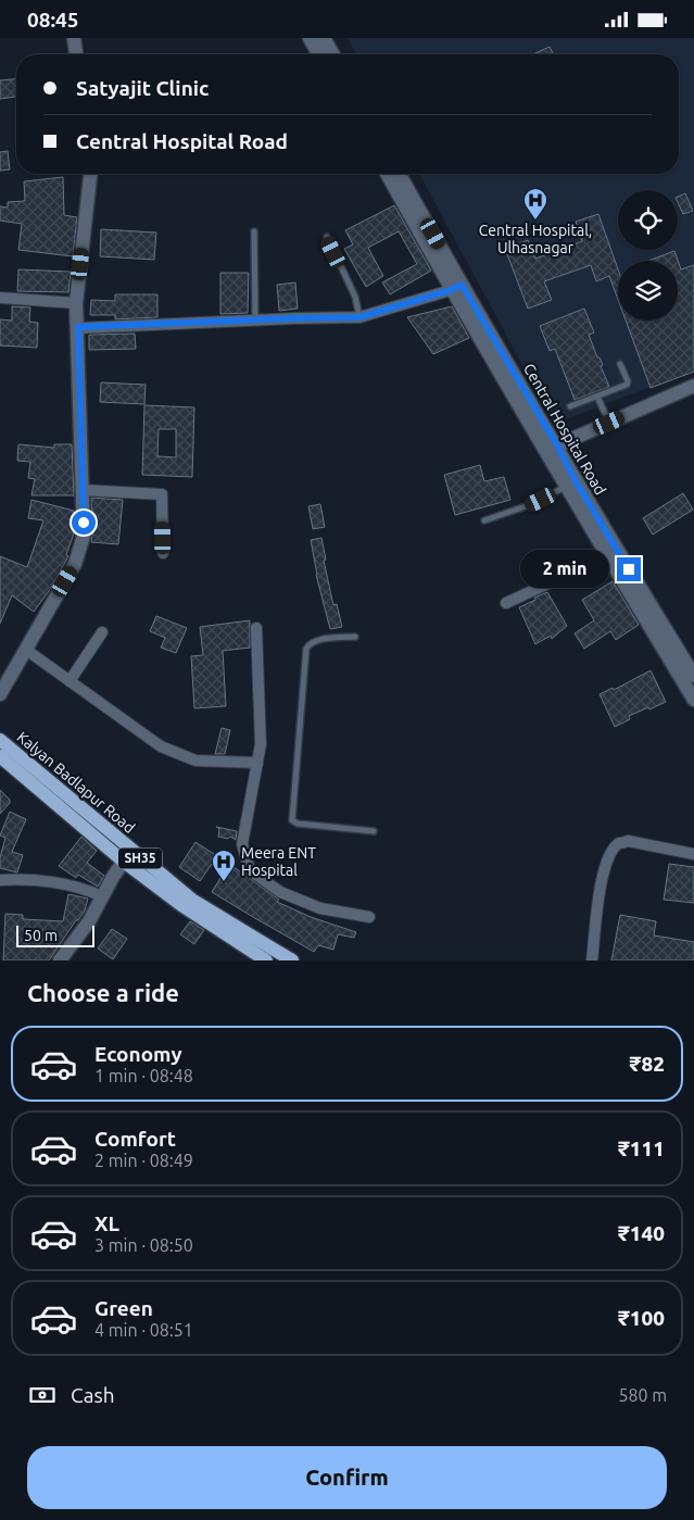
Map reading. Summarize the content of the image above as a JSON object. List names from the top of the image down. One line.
{"streets":{"main road":["Kalyan Badlapur Road","SH35"],"street":["Central Hospital Road"]},"places":{"hospital":["Central Hospital, Ulhasnagar","Meera ENT Hospital"]},"scale_bar":"50 m","page":{"status":"08:45","banner":["Satyajit Clinic","Central Hospital Road"],"bubble":"2 min","scale":"50 m","heading":"Choose a ride","list":[{"name":"Economy","note":"1 min · 08:48","value":"₹82"},{"name":"Comfort","note":"2 min · 08:49","value":"₹111"},{"name":"XL","note":"3 min · 08:50","value":"₹140"},{"name":"Green","note":"4 min · 08:51","value":"₹100"}],"pay":["Cash","580 m"],"buttons":"Confirm"}}
